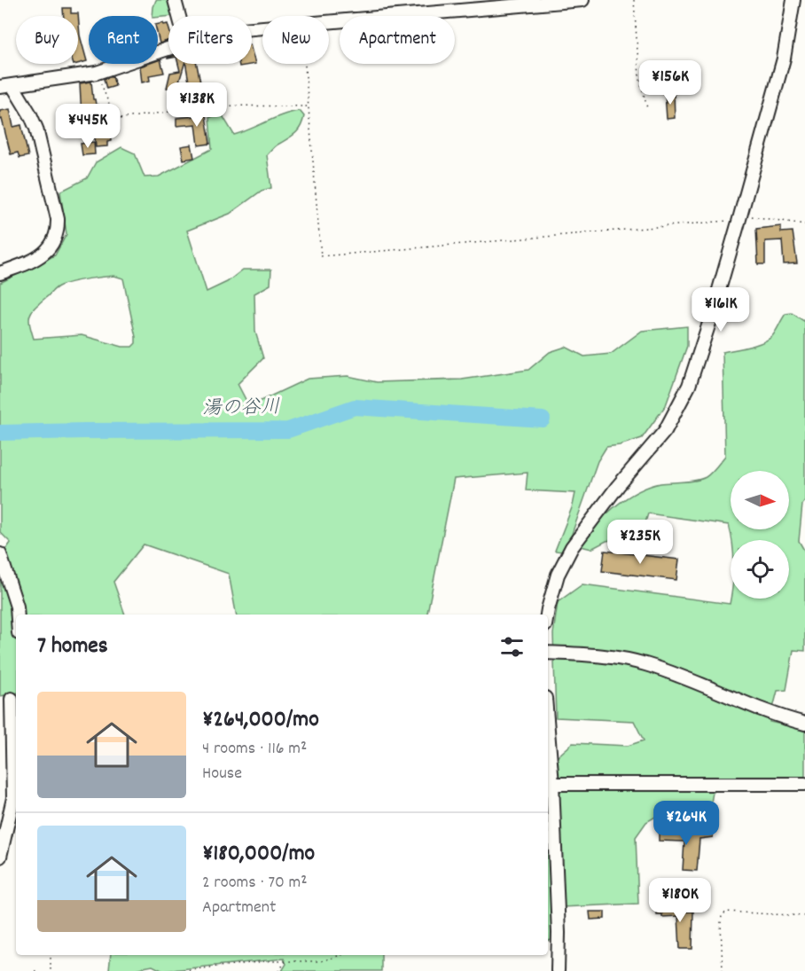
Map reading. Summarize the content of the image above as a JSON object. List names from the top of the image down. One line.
{"water":["湯の谷川"],"north":"right","page":{"chip":["Buy","Rent","Filters","New","Apartment"],"price":["¥156K","¥138K","¥445K","¥161K","¥235K","¥264K","¥180K"],"heading":"7 homes","list":[{"name":"¥264,000/mo","note":"4 rooms · 116 m² · House"},{"name":"¥180,000/mo","note":"2 rooms · 70 m² · Apartment"}]}}
